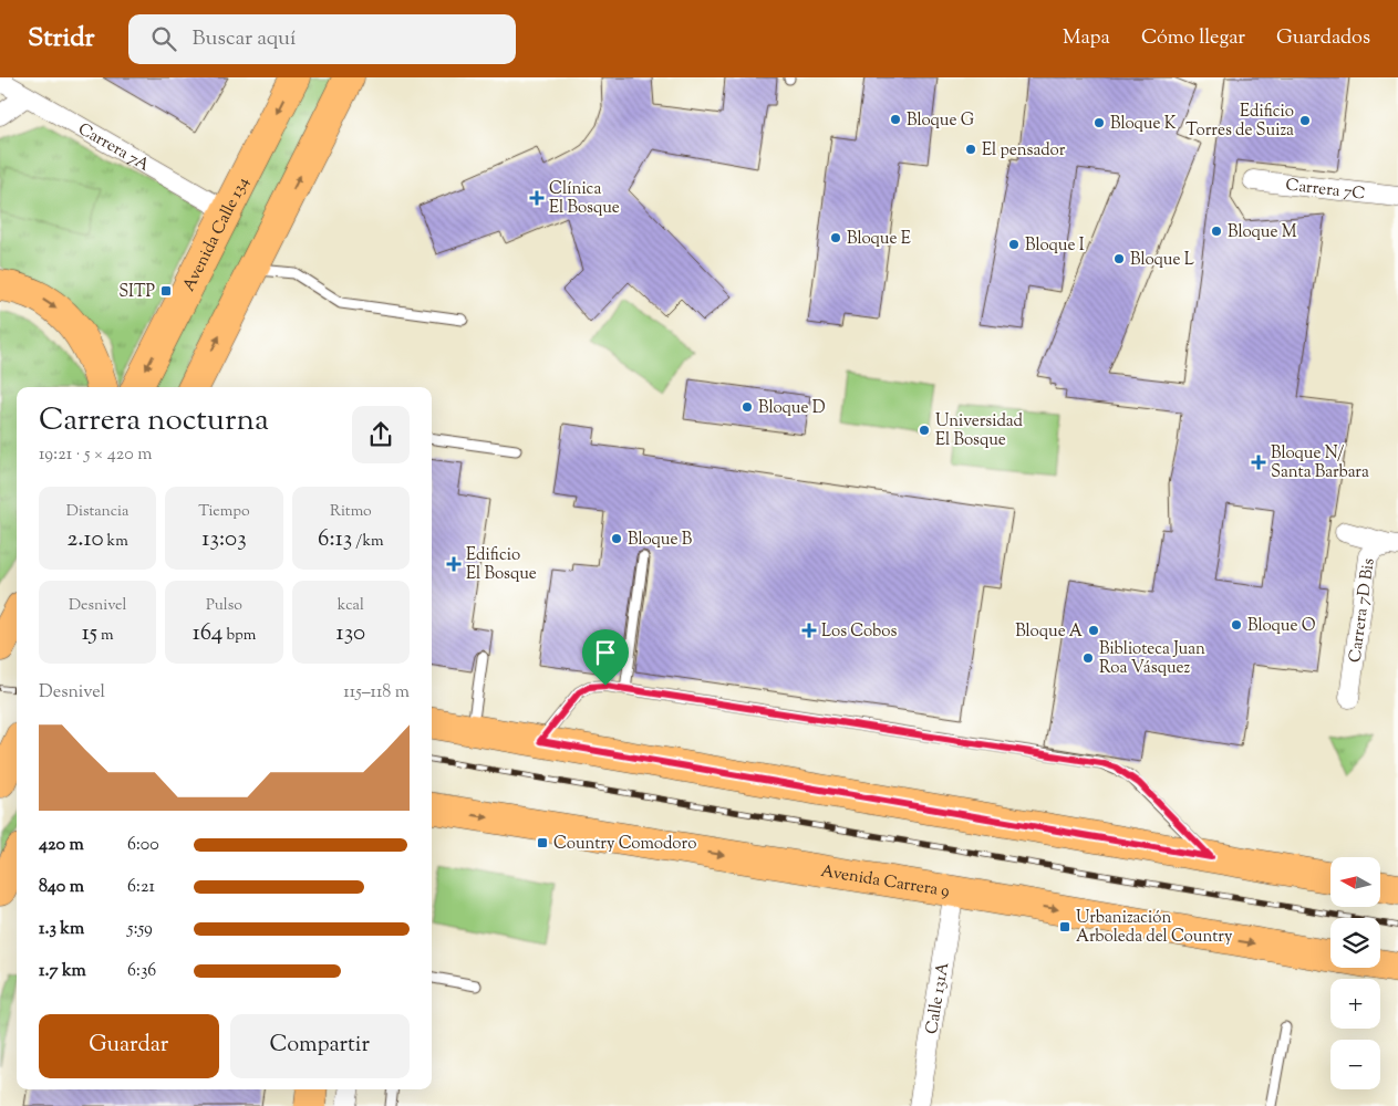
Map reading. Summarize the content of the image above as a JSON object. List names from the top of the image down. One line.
{"streets":{"main road":["Avenida Calle 134","Avenida Carrera 9"],"street":["Carrera 7A","Carrera 7C","Carrera 7D Bis","Calle 131A"]},"crossings":[["Carrera 7A","Avenida Calle 134"],["Avenida Carrera 9","Calle 131A"]],"places":{"other":["Bloque G","Edificio Torres de Suiza","Bloque K","El pensador","Bloque M","Bloque E","Bloque I","Bloque L","Bloque D","Universidad El Bosque","Bloque B","Bloque O","Bloque A","Biblioteca Juan Roa Vásquez"],"health":["Clínica El Bosque","Bloque N/ Santa Barbara","Edificio El Bosque","Los Cobos"],"transit":["SITP","Country Comodoro","Urbanización Arboleda del Country"]},"north":"left","page":{"header":"Stridr","search":"Buscar aquí","nav":["Mapa","Cómo llegar","Guardados"],"heading":["Carrera nocturna","19:21 · 5 × 420 m"],"stats":[["Distancia","2.10 km"],["Tiempo","13:03"],["Ritmo","6:13 /km"],["Desnivel","15 m"],["Pulso","164 bpm"],["kcal","130"]],"chart":["Desnivel","115–118 m"],"list":[{"name":"420 m","note":"6:00"},{"name":"840 m","note":"6:21"},{"name":"1.3 km","note":"5:59"},{"name":"1.7 km","note":"6:36"}],"map_buttons":["+","−"],"buttons":["Guardar","Compartir"]}}
